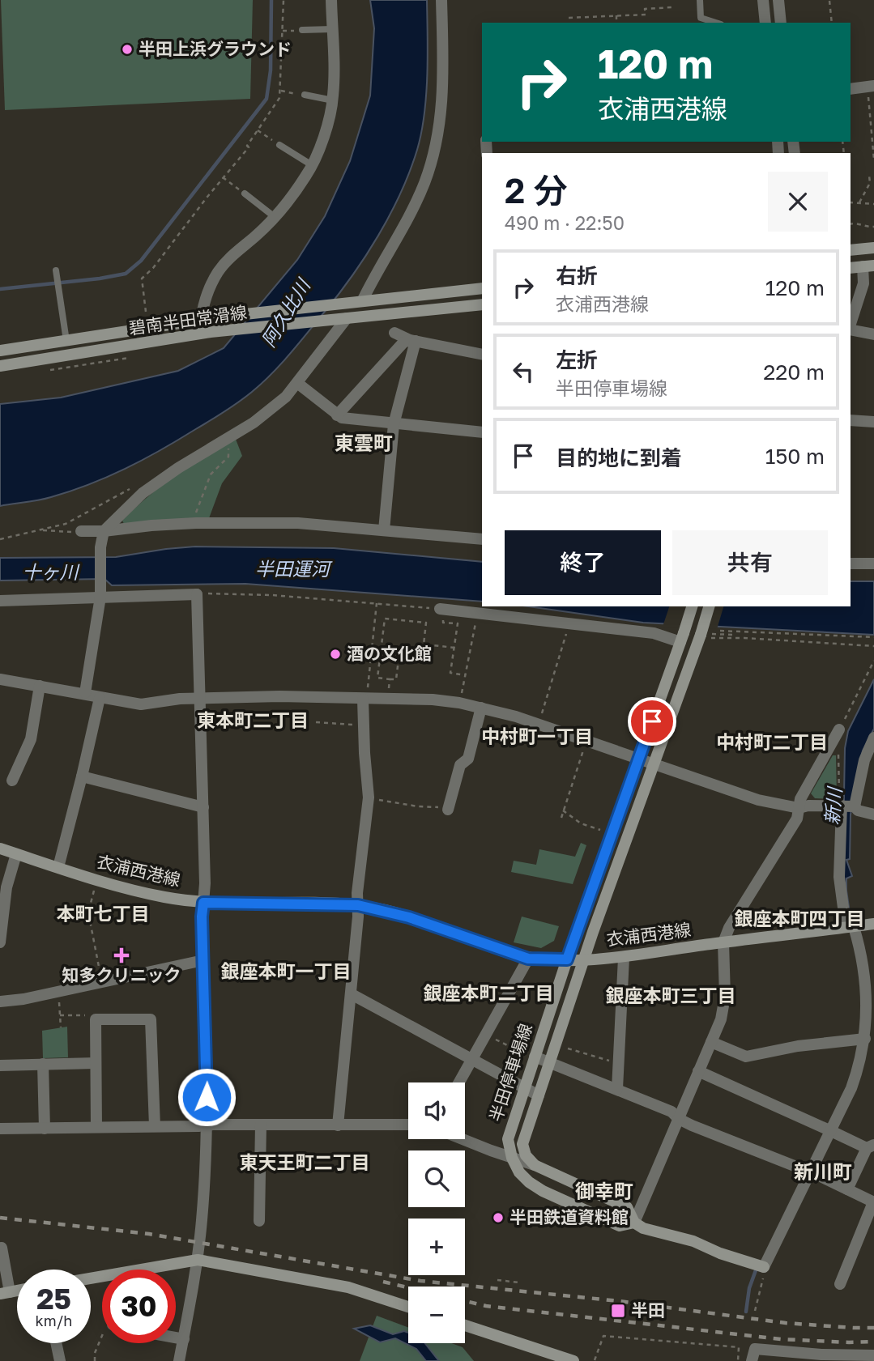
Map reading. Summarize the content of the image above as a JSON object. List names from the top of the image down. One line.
{"streets":{"main road":["碧南半田常滑線","衣浦西港線","半田停車場線"]},"crossings":[["衣浦西港線","半田停車場線"]],"districts":["東雲町","東本町二丁目","中村町一丁目","中村町二丁目","本町七丁目","銀座本町四丁目","銀座本町一丁目","銀座本町二丁目","銀座本町三丁目","東天王町二丁目","新川町","御幸町"],"water":["阿久比川","半田運河","十ヶ川","新川"],"places":{"other":["半田上浜グラウンド","酒の文化館","半田鉄道資料館"],"health":["知多クリニック"],"transit":["半田"]},"page":{"turn":["120 m","衣浦西港線"],"heading":["2 分","490 m · 22:50"],"list":[{"name":"右折","note":"衣浦西港線","value":"120 m"},{"name":"左折","note":"半田停車場線","value":"220 m"},{"name":"目的地に到着","value":"150 m"}],"buttons":["終了","共有"],"map_buttons":["+","−"],"speed":"25 km/h","limit":"30"}}
